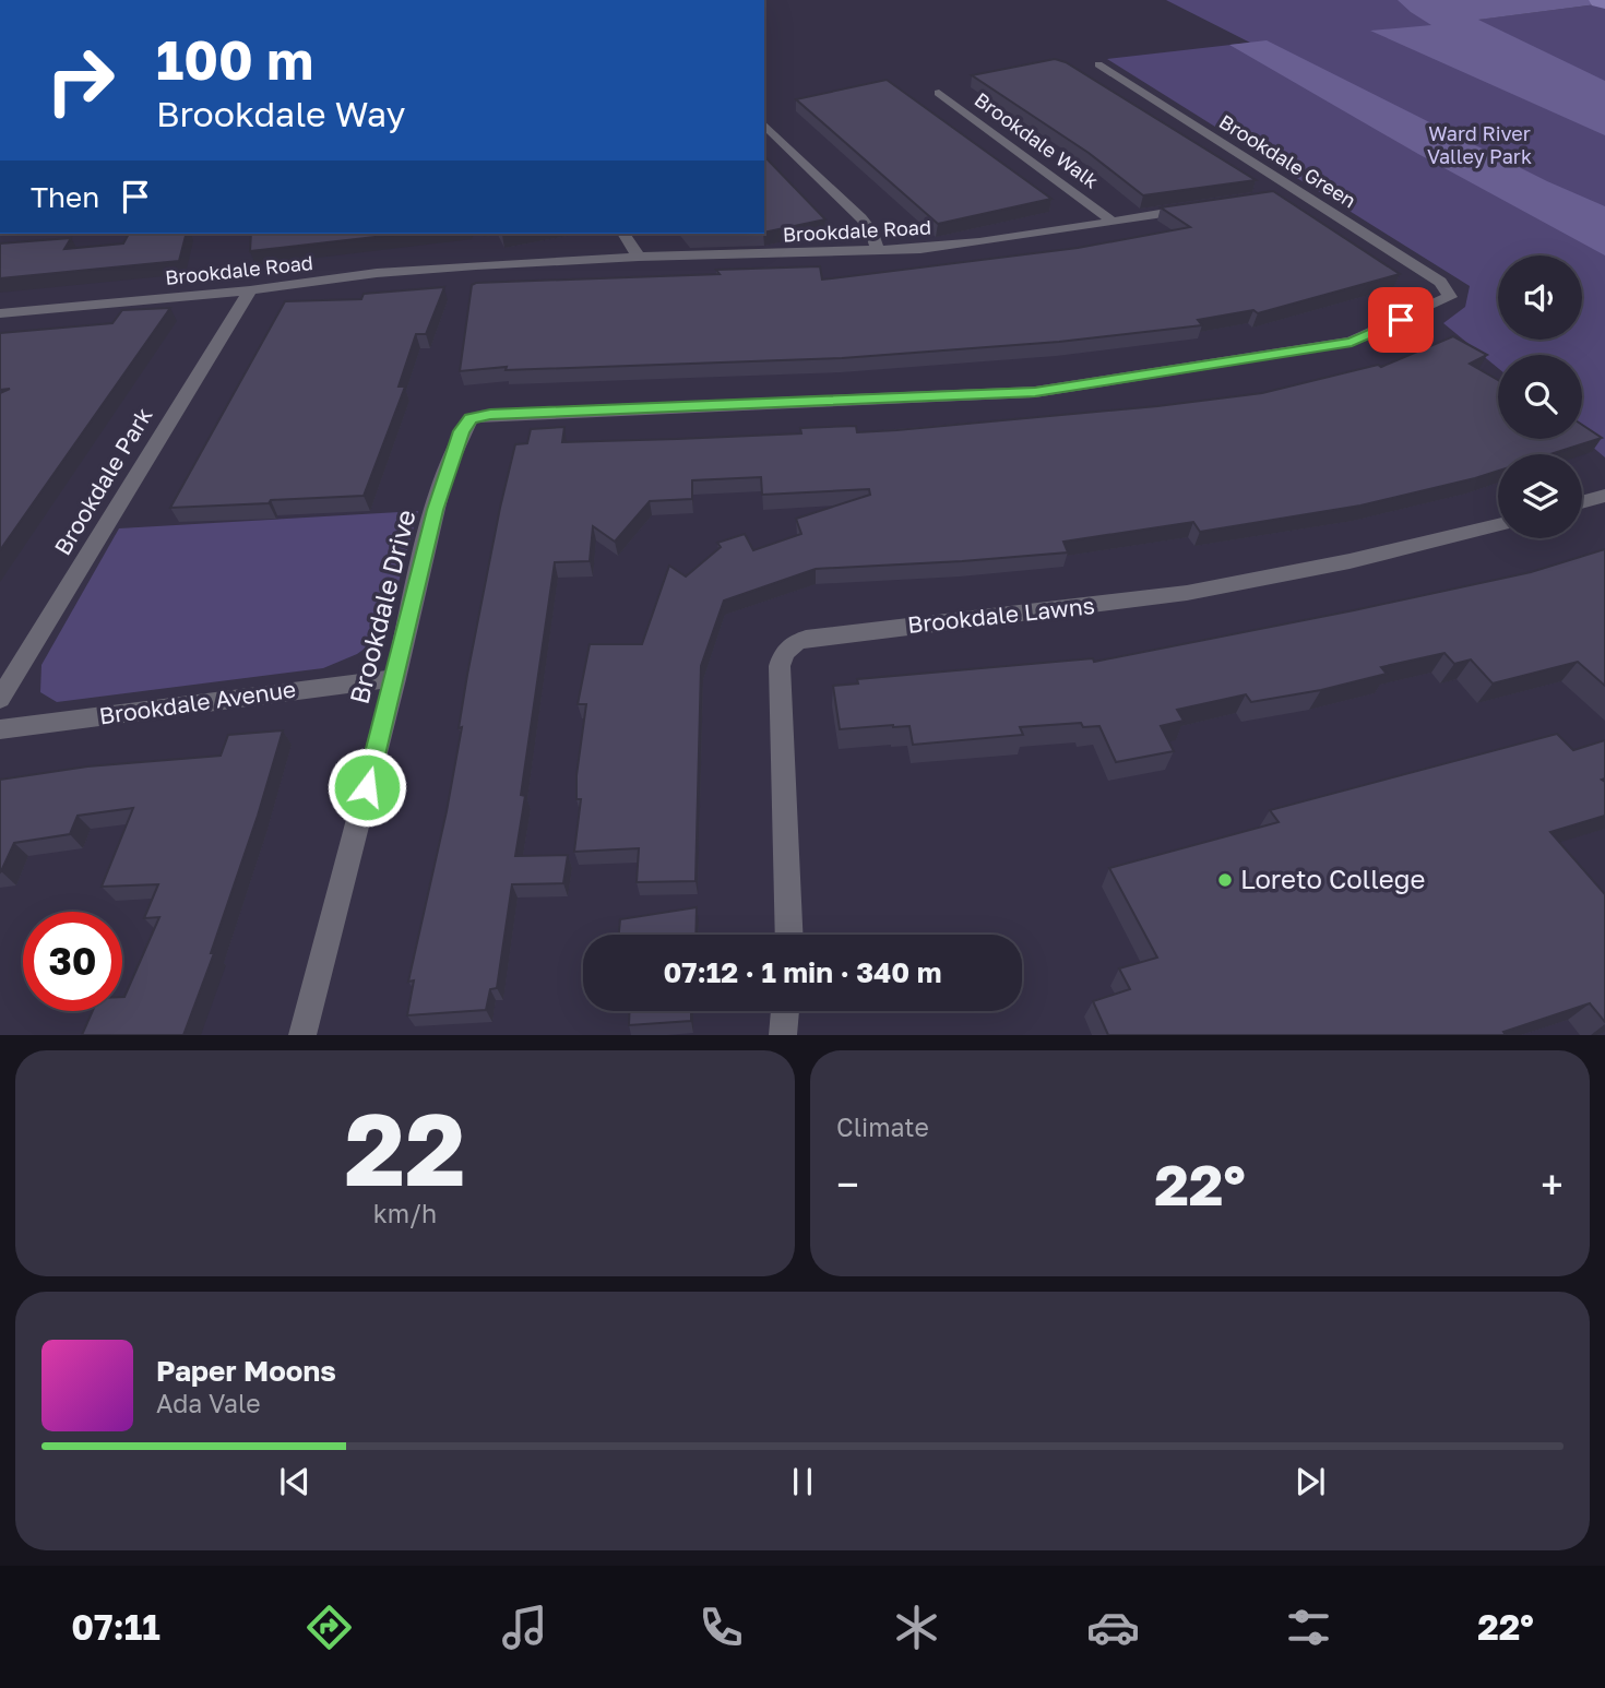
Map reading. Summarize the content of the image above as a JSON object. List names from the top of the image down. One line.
{"streets":{"street":["Brookdale Walk","Brookdale Green","Brookdale Road","Brookdale Park","Brookdale Drive","Brookdale Lawns","Brookdale Avenue"]},"crossings":[["Brookdale Walk","Brookdale Road"],["Brookdale Green","Brookdale Drive"],["Brookdale Road","Brookdale Park"],["Brookdale Drive","Brookdale Avenue"]],"parks":["Ward River Valley Park"],"places":["Loreto College"],"page":{"turn":["100 m","Brookdale Way"],"then":"Then","limit":"30","trip":"07:12 · 1 min · 340 m","tile":[["22","km/h"],"Climate"],"heat":["−","22°","+"],"song":["Paper Moons","Ada Vale"],"tabs":["07:11","22°"]}}
